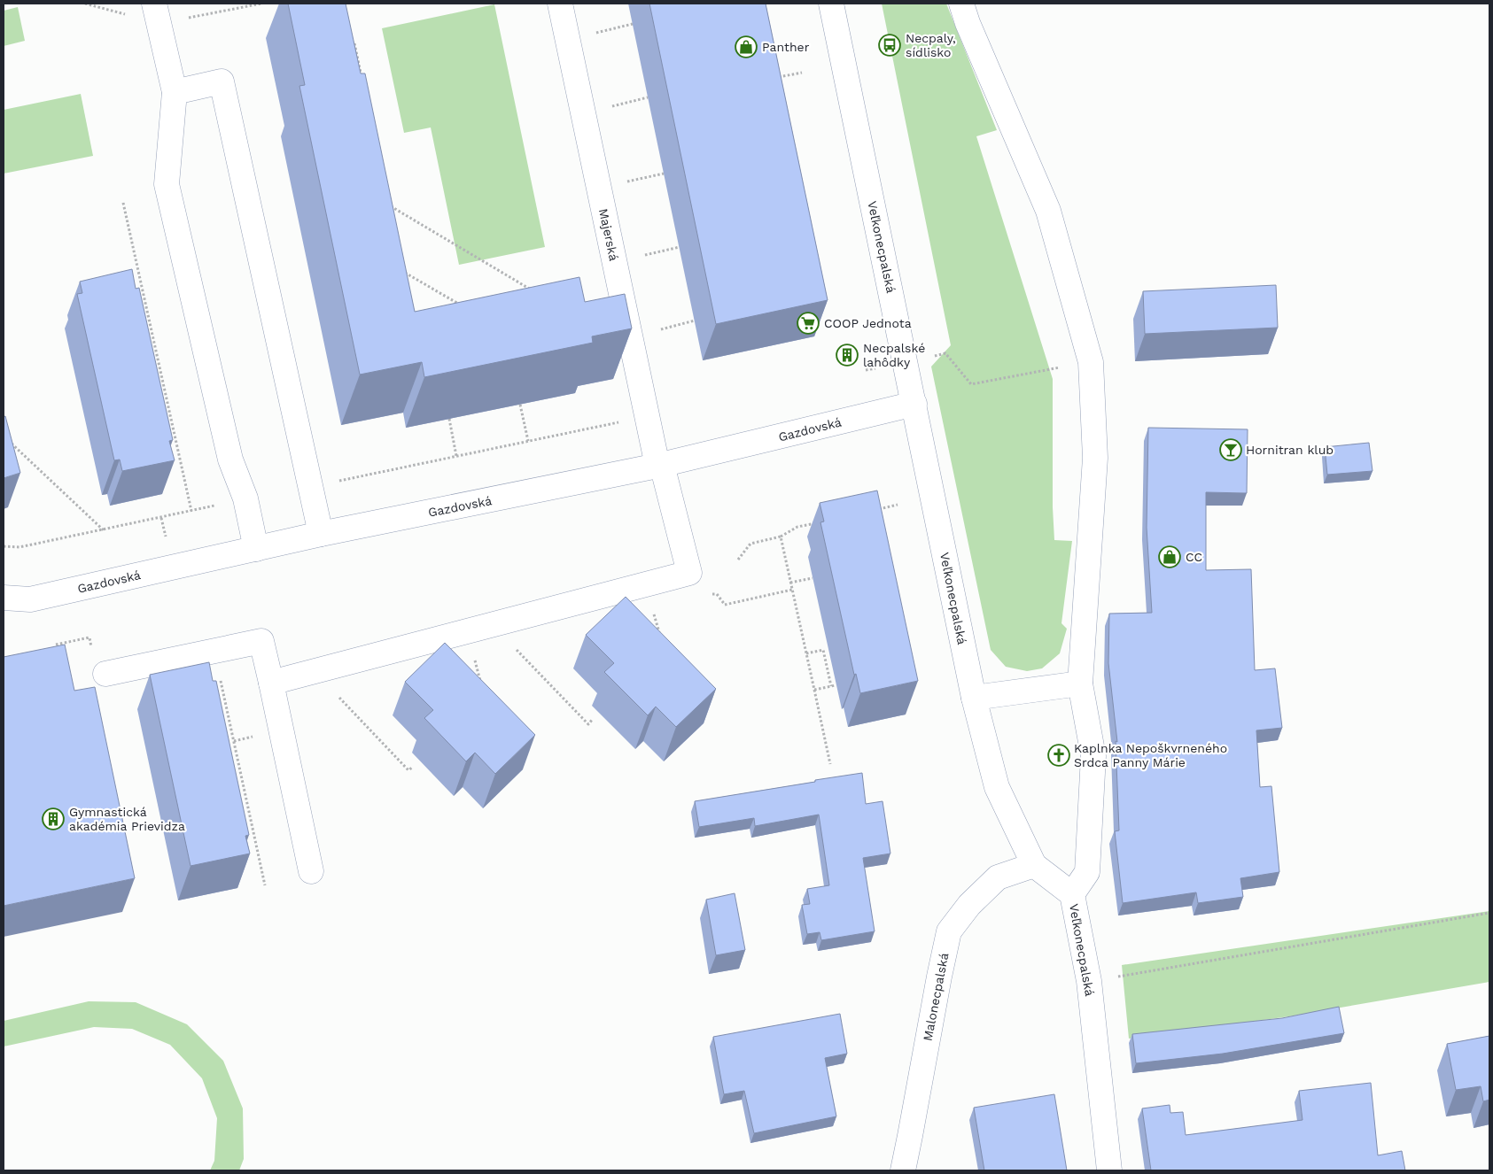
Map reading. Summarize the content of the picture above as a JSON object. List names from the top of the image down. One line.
{"streets":{"street":["Majerská","Veľkonecpalská","Gazdovská","Malonecpalská"]},"crossings":[["Majerská","Gazdovská"],["Veľkonecpalská","Gazdovská"],["Veľkonecpalská","Malonecpalská"]],"places":{"bus stop":["Necpaly, sídlisko"],"shop":["Panther","CC"],"supermarket":["COOP Jednota"],"building":["Necpalské lahôdky","Gymnastická akadémia Prievidza"],"bar":["Hornitran klub"],"church":["Kaplnka Nepoškvrneného Srdca Panny Márie"]}}
